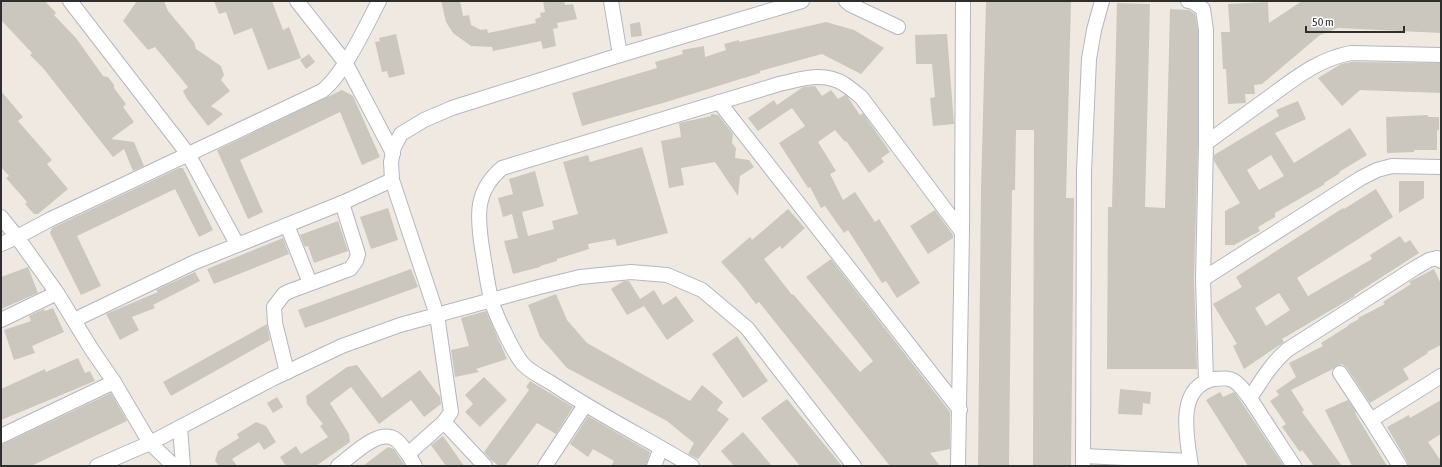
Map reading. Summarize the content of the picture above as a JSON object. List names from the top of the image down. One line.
{"scale_bar":"50 m"}
